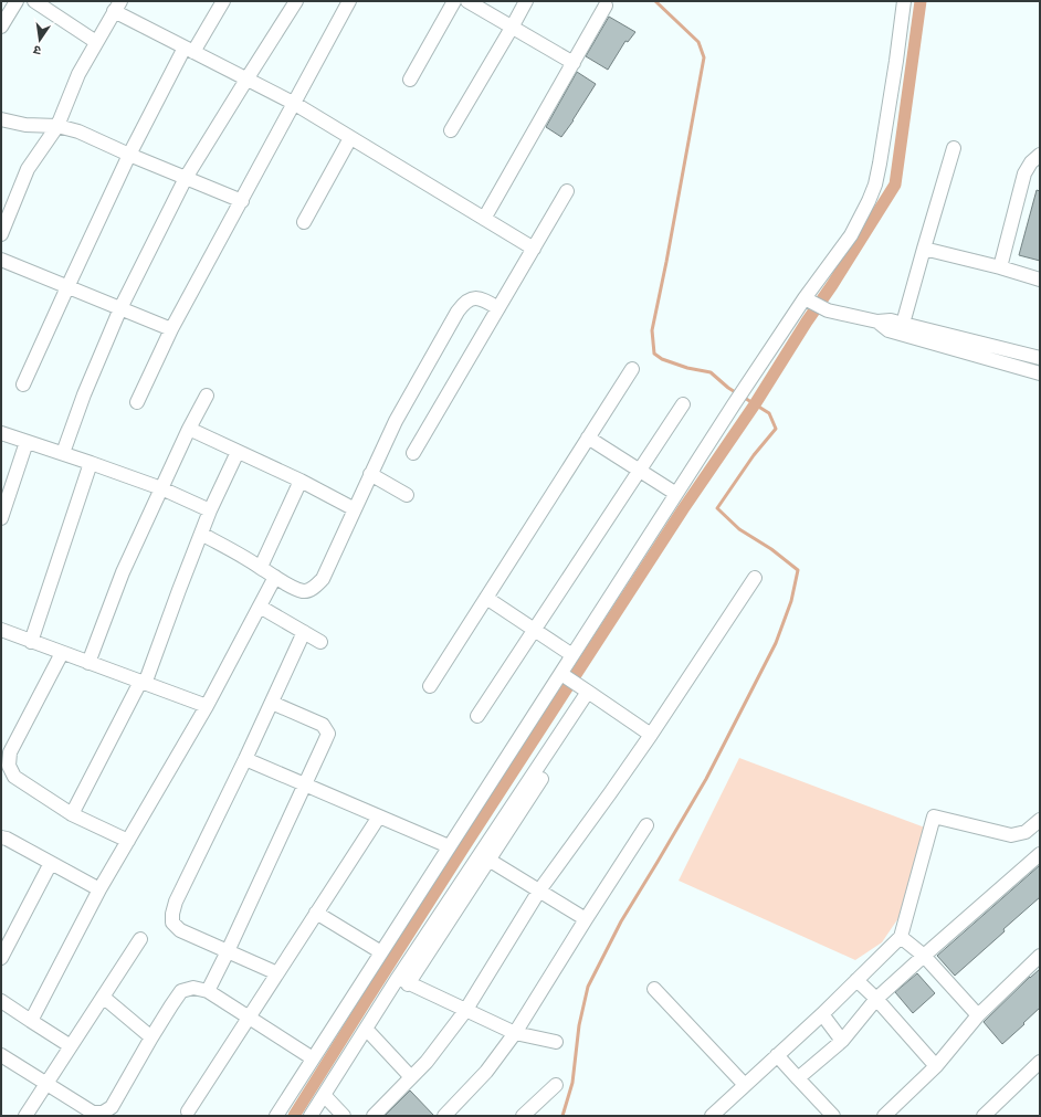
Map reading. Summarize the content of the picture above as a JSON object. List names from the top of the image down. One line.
{"north":"bottom"}
